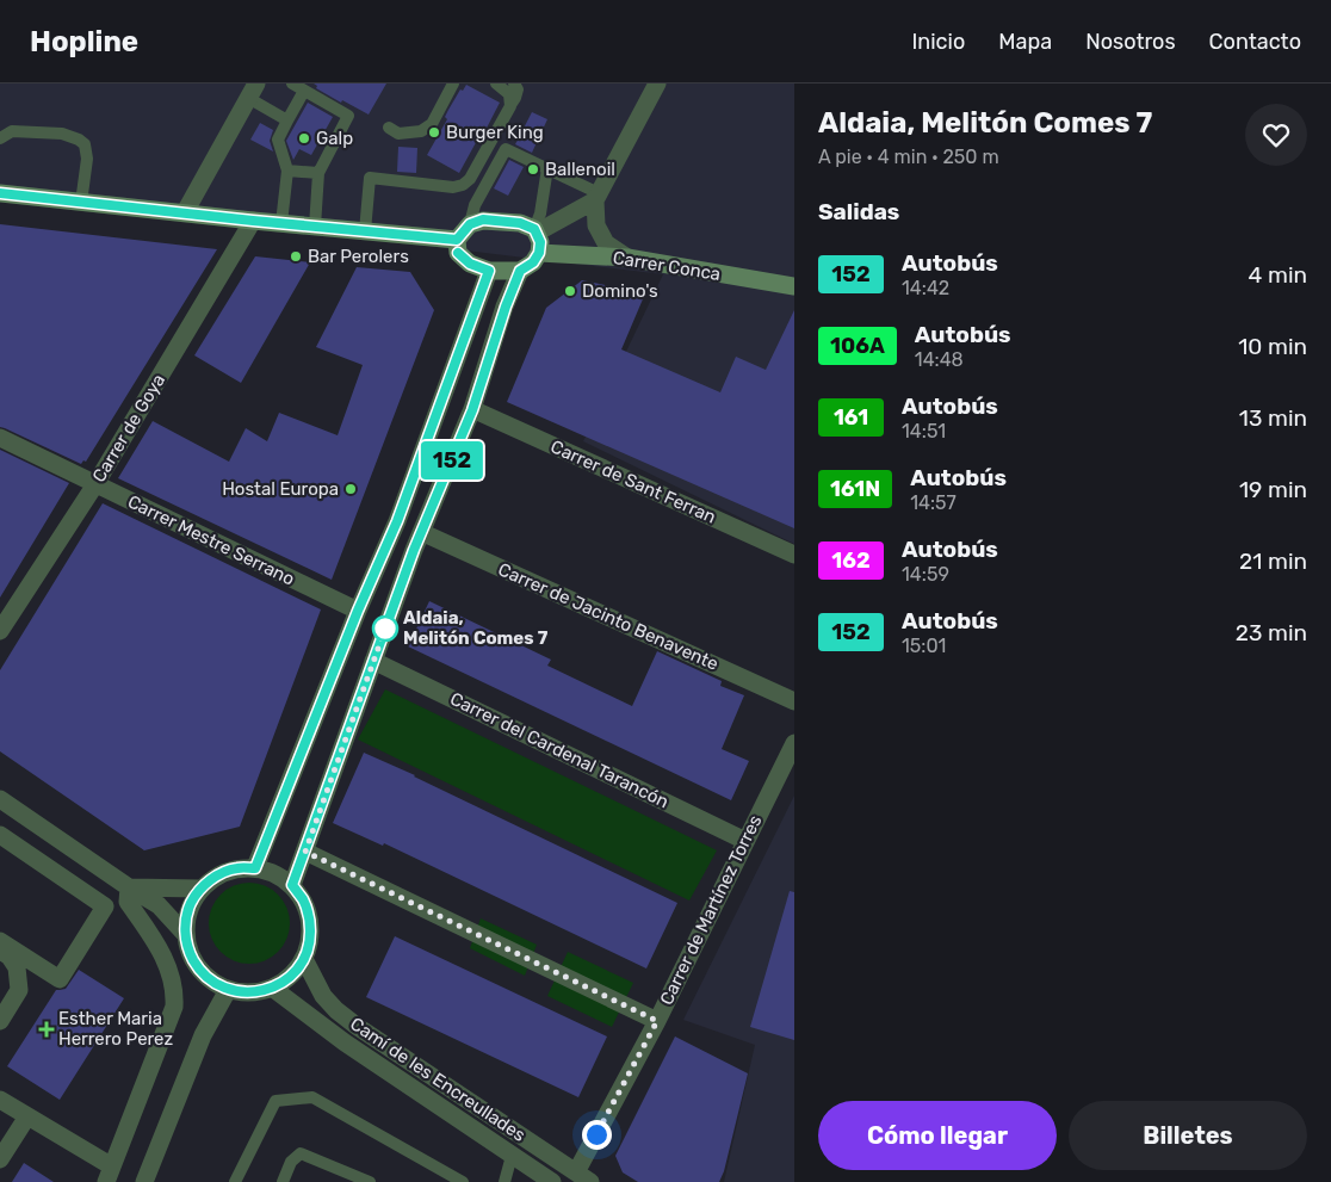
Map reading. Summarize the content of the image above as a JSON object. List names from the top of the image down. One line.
{"streets":{"street":["Carrer Conca","Carrer de Goya","Carrer de Sant Ferran","Carrer Mestre Serrano","Carrer de Jacinto Benavente","Carrer del Cardenal Tarancón","Carrer de Martínez Torres","Camí de les Encreullades"]},"crossings":[["Carrer de Goya","Carrer Mestre Serrano"],["Carrer del Cardenal Tarancón","Carrer de Martínez Torres"],["Carrer de Martínez Torres","Camí de les Encreullades"]],"places":{"other":["Burger King","Galp","Ballenoil","Bar Perolers","Domino's","Hostal Europa","Aldaia, Melitón Comes 7"],"health":["Esther Maria Herrero Perez"]},"lines":["bus line 152"],"page":{"header":"Hopline","nav":["Inicio","Mapa","Nosotros","Contacto"],"on_map":"152","heading":[["Aldaia, Melitón Comes 7","A pie · 4 min · 250 m"],"Salidas"],"list":[{"mark":"152","name":"Autobús","note":"14:42","value":"4 min"},{"mark":"106A","name":"Autobús","note":"14:48","value":"10 min"},{"mark":"161","name":"Autobús","note":"14:51","value":"13 min"},{"mark":"161N","name":"Autobús","note":"14:57","value":"19 min"},{"mark":"162","name":"Autobús","note":"14:59","value":"21 min"},{"mark":"152","name":"Autobús","note":"15:01","value":"23 min"}],"buttons":["Cómo llegar","Billetes"]}}
